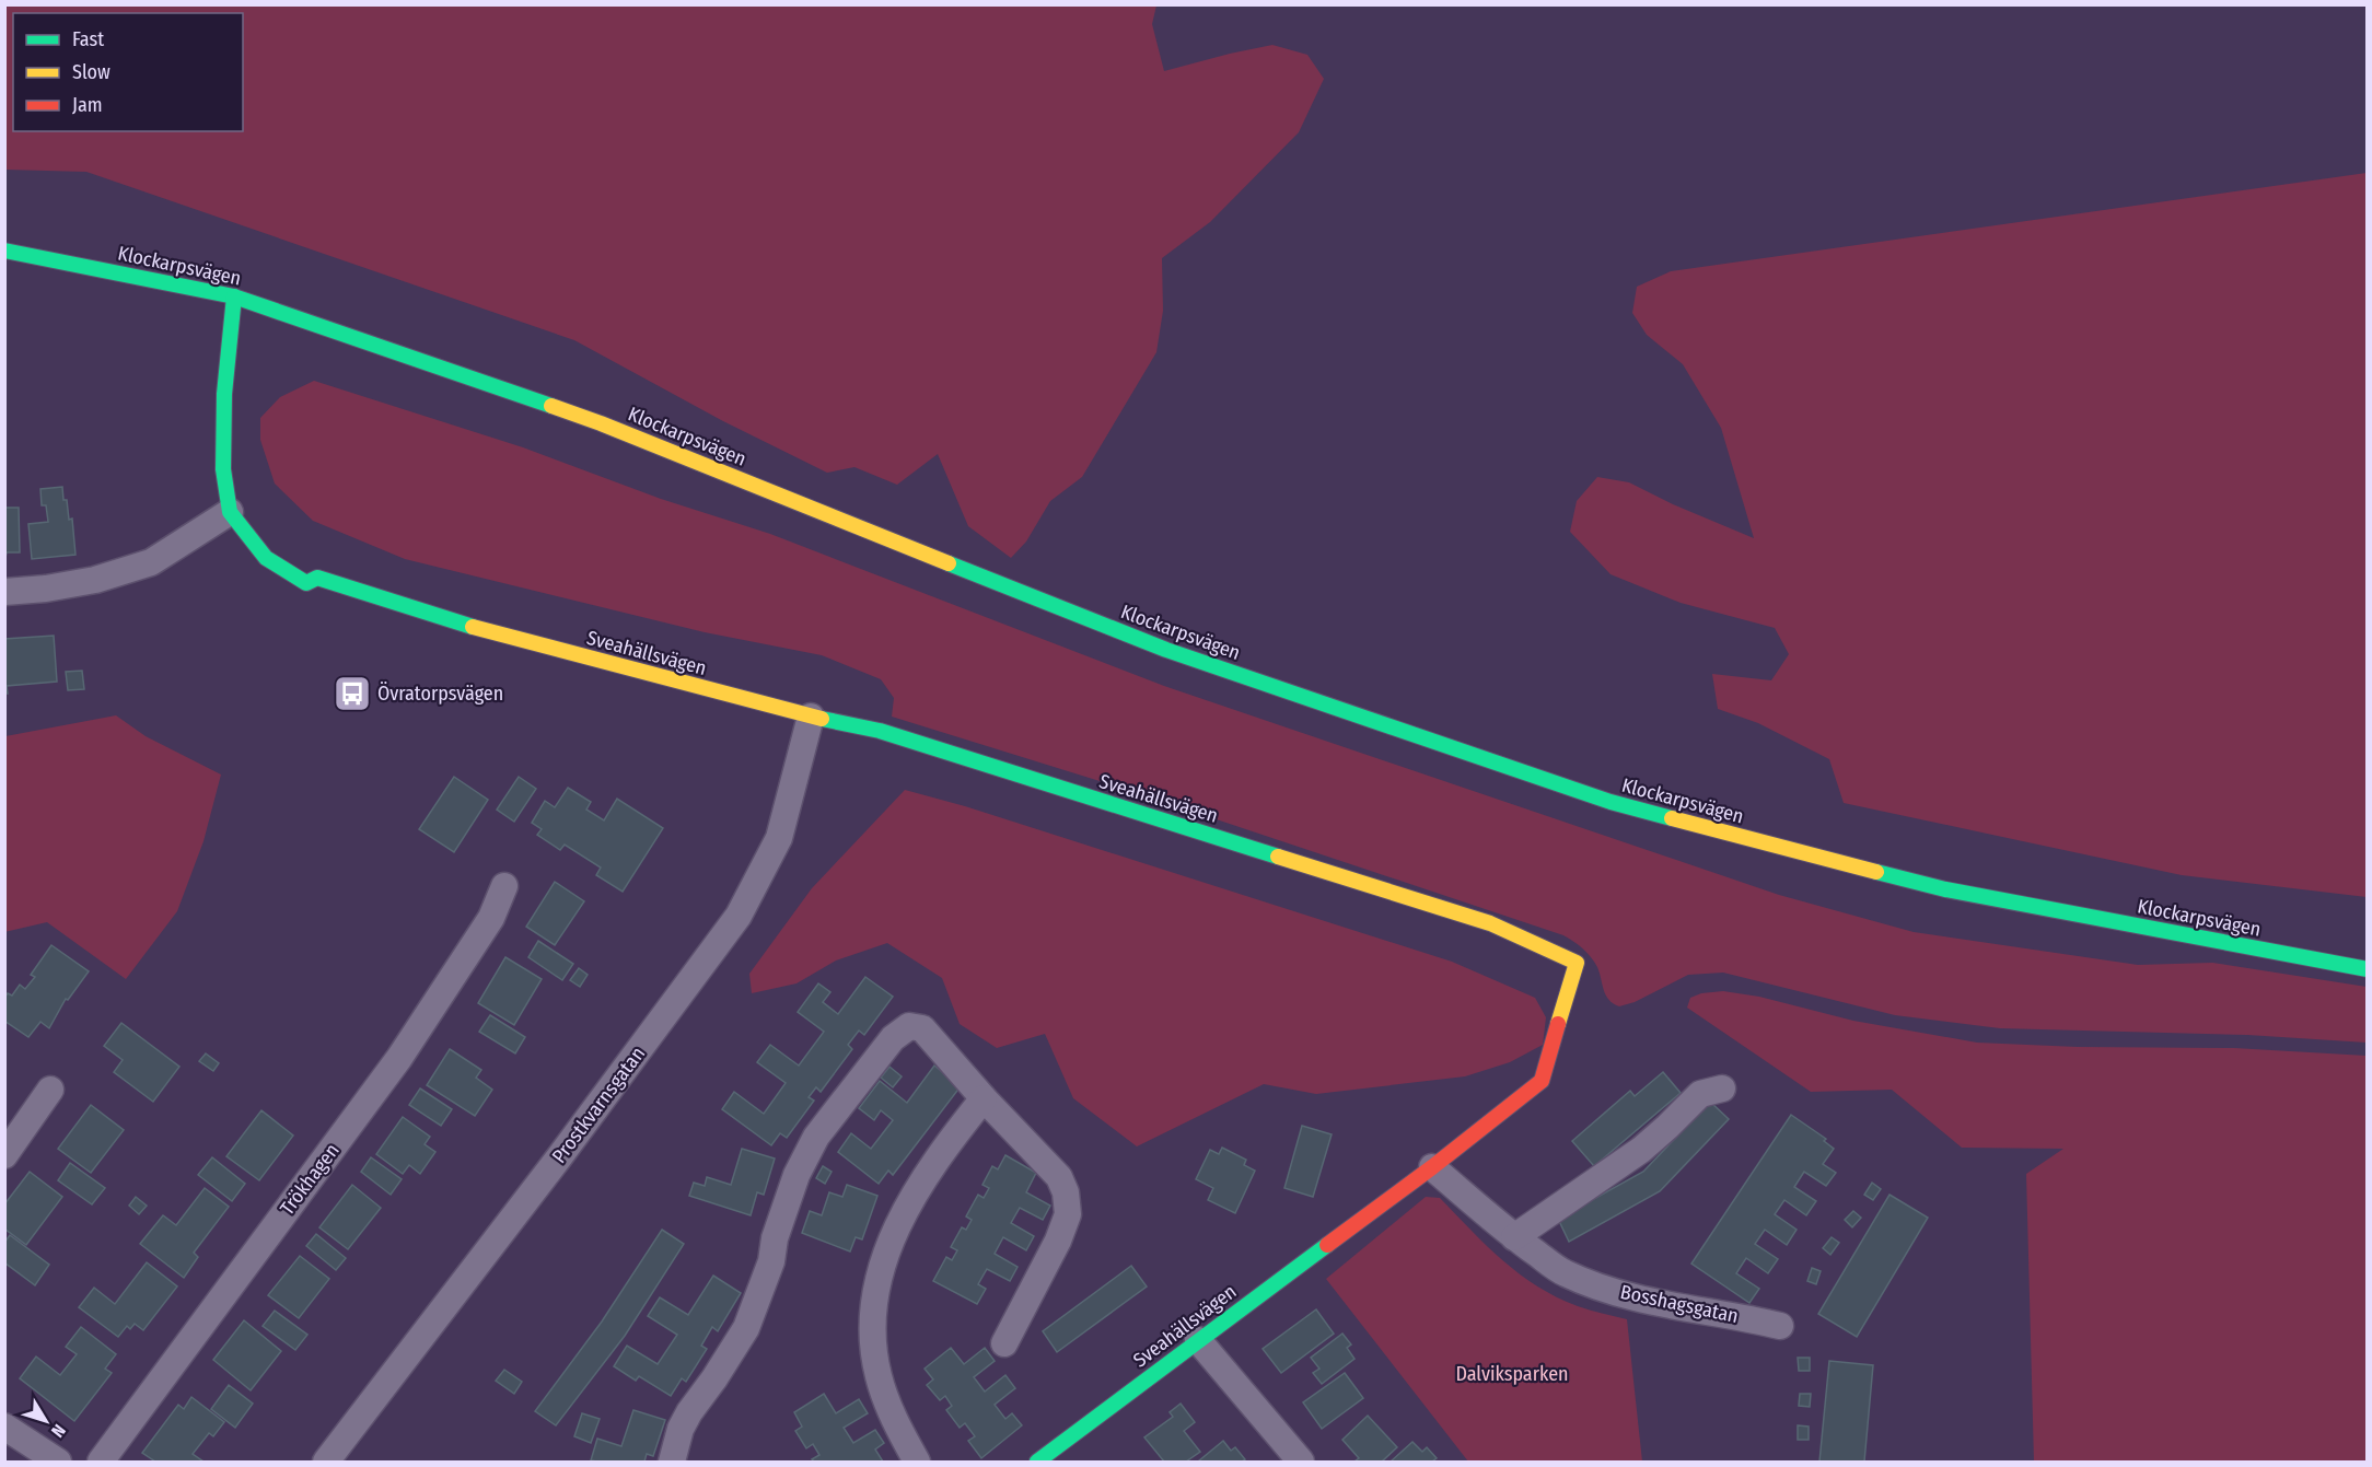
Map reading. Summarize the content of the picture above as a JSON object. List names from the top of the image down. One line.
{"streets":{"street":["Klockarpsvägen","Sveahällsvägen","Prostkvarnsgatan","Trökhagen","Bosshagsgatan"]},"crossings":[["Klockarpsvägen","Sveahällsvägen"],["Sveahällsvägen","Prostkvarnsgatan"],["Sveahällsvägen","Bosshagsgatan"]],"parks":["Dalviksparken"],"places":{"bus stop":["Övratorpsvägen"]},"legend":["Fast","Slow","Jam"],"north":"bottom right"}
